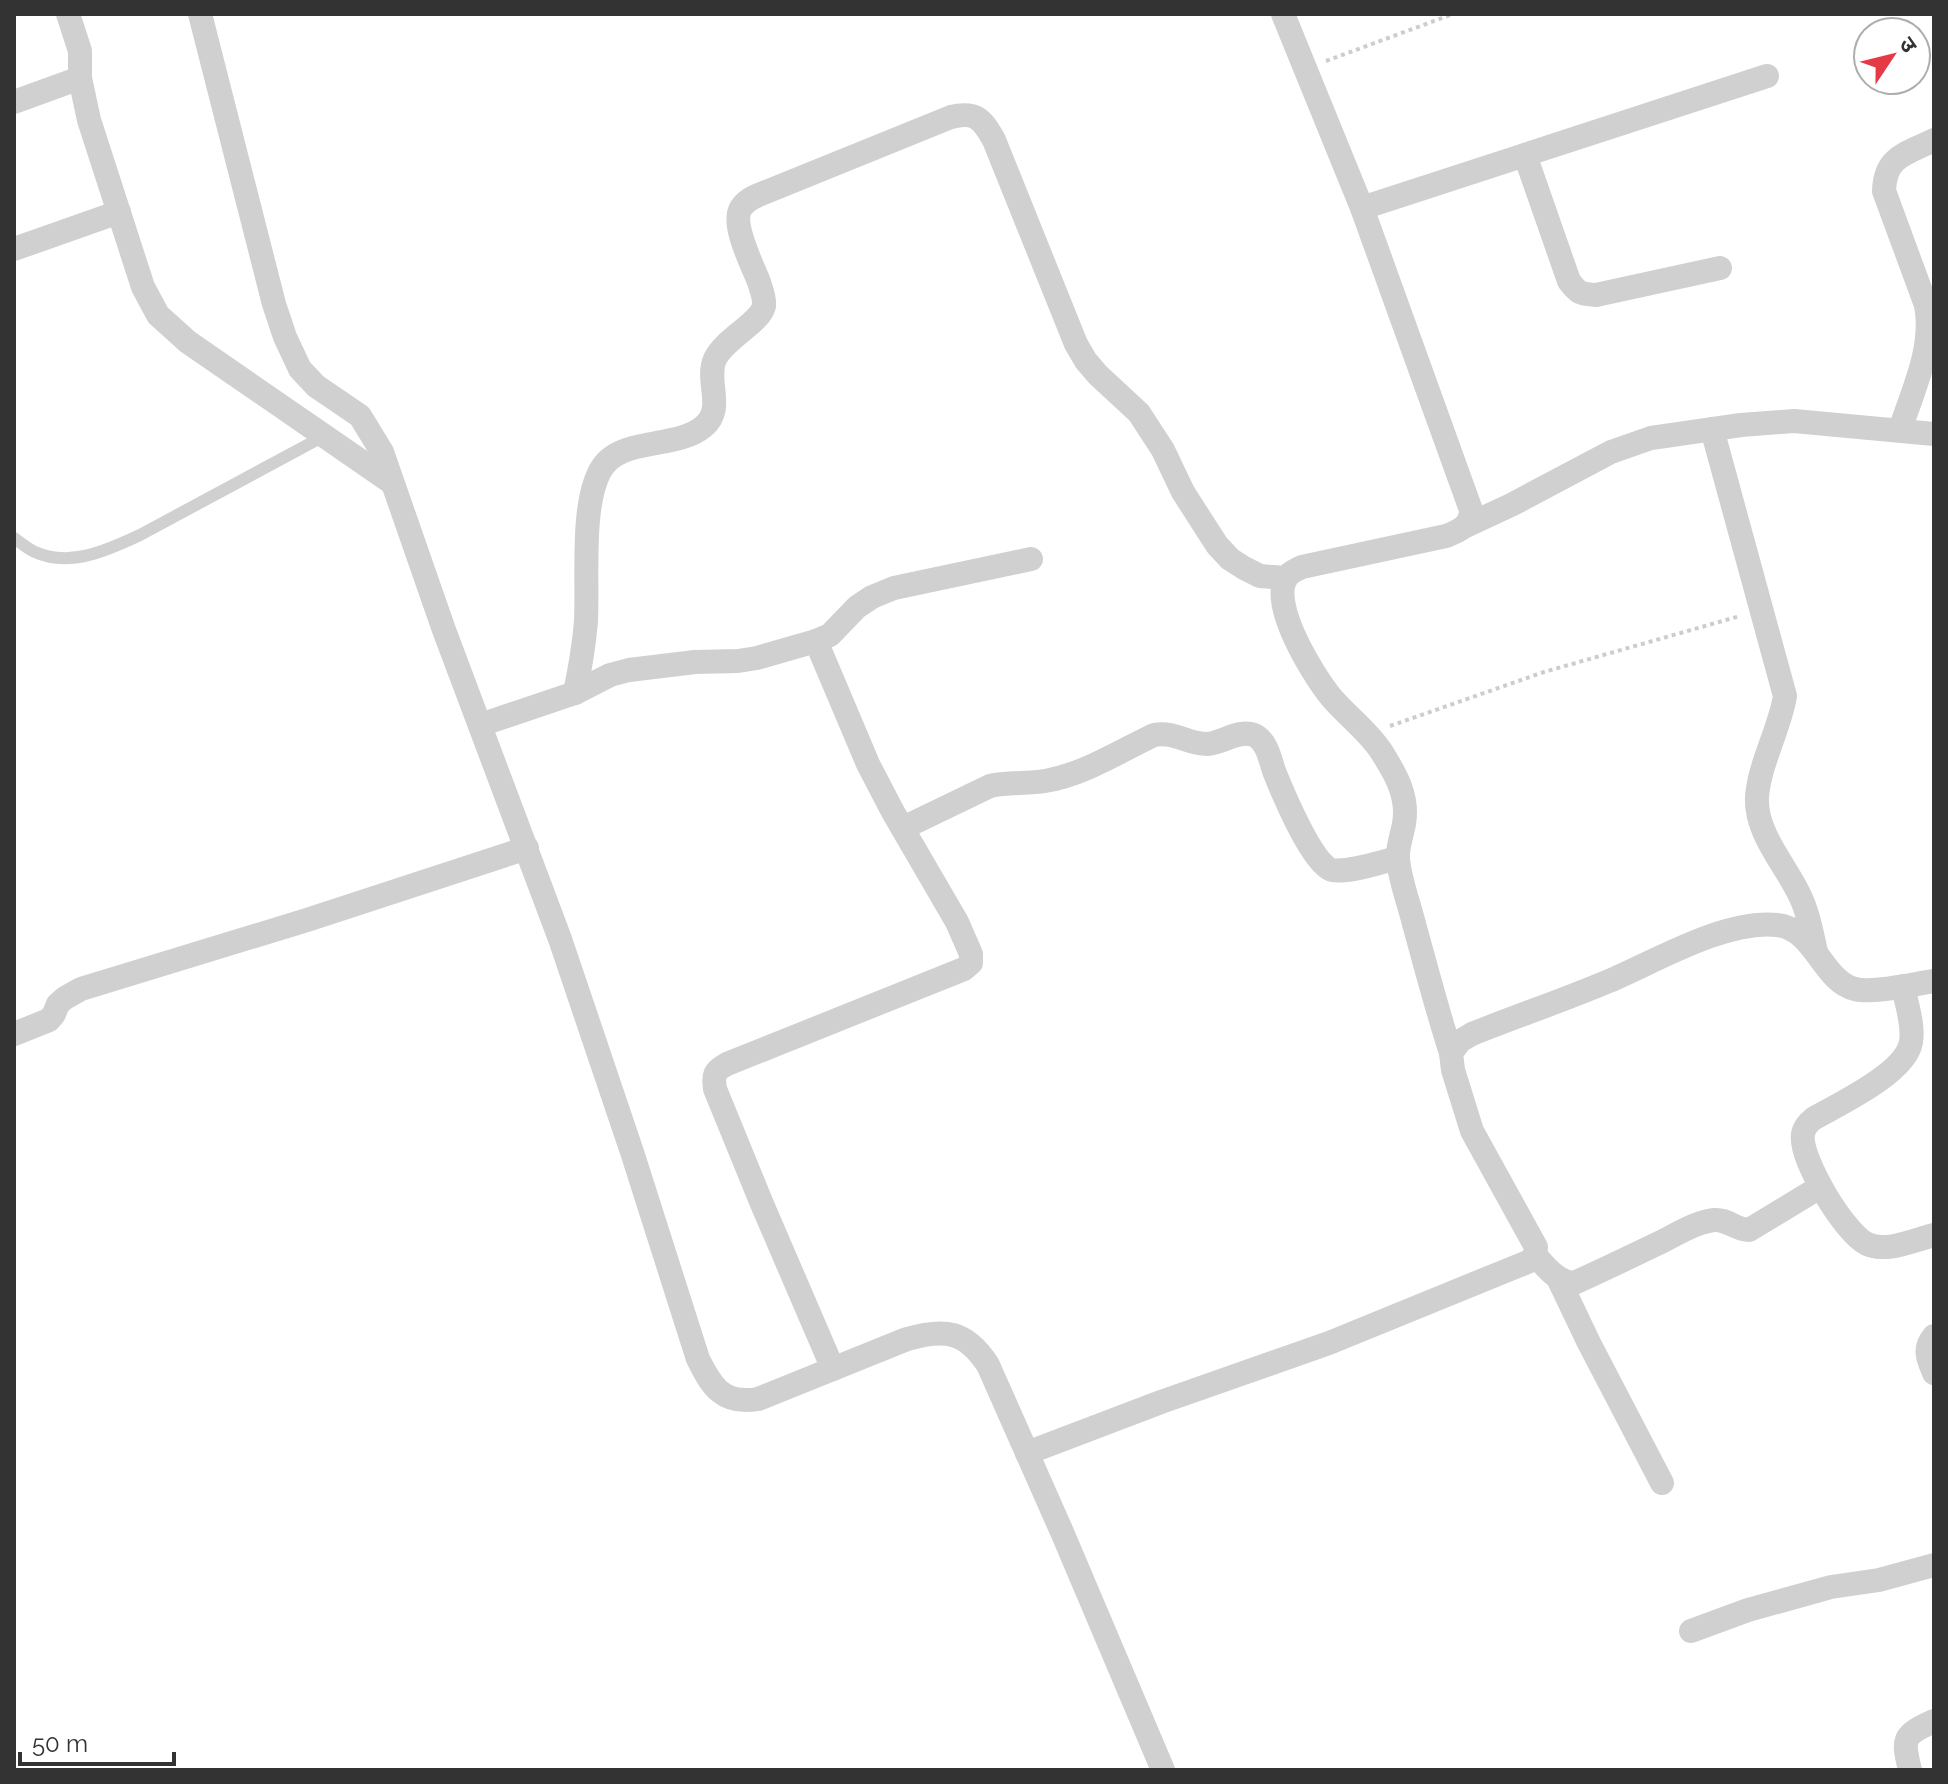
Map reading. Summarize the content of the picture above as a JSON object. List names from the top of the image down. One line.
{"scale_bar":"50 m","north":"top right"}
